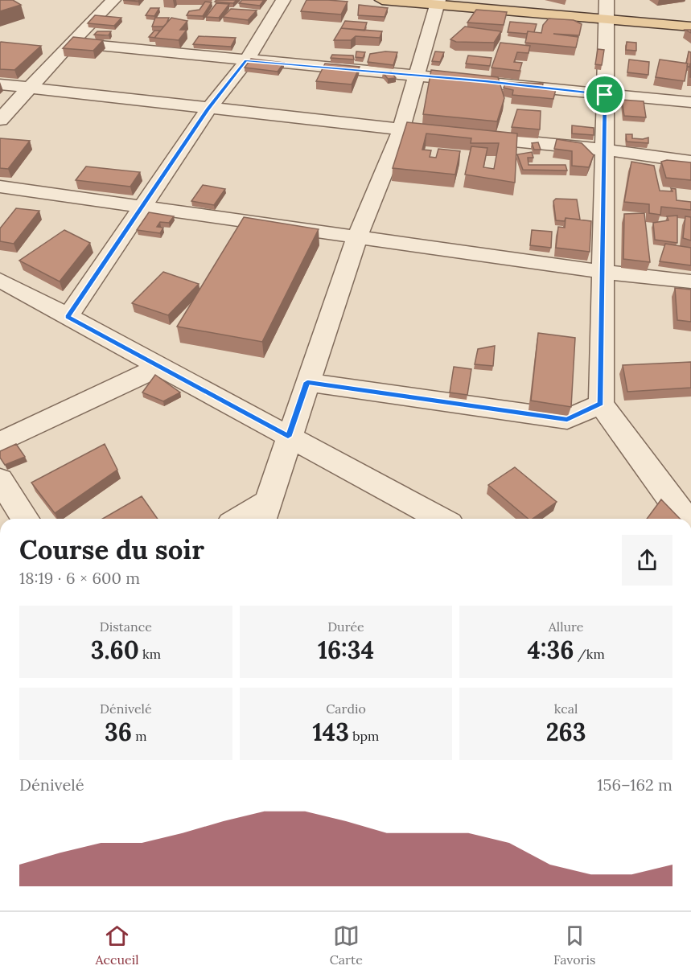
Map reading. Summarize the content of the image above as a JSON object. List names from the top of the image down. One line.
{"page":{"heading":["Course du soir","18:19 · 6 × 600 m"],"stats":[["Distance","3.60 km"],["Durée","16:34"],["Allure","4:36 /km"],["Dénivelé","36 m"],["Cardio","143 bpm"],["kcal","263"]],"chart":["Dénivelé","156–162 m"],"tabs":["Accueil","Carte","Favoris"]}}
